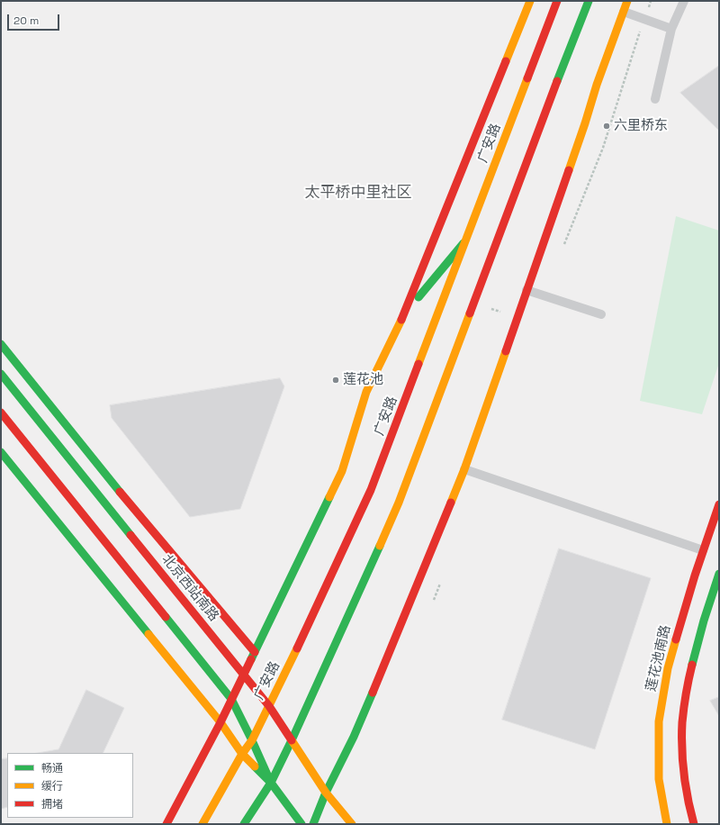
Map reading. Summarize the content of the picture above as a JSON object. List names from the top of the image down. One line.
{"streets":{"main road":["广安路","北京西站南路","莲花池南路"]},"crossings":[["广安路","北京西站南路"]],"districts":["太平桥中里社区"],"places":["六里桥东","莲花池"],"legend":["畅通","缓行","拥堵"],"scale_bar":"20 m"}
